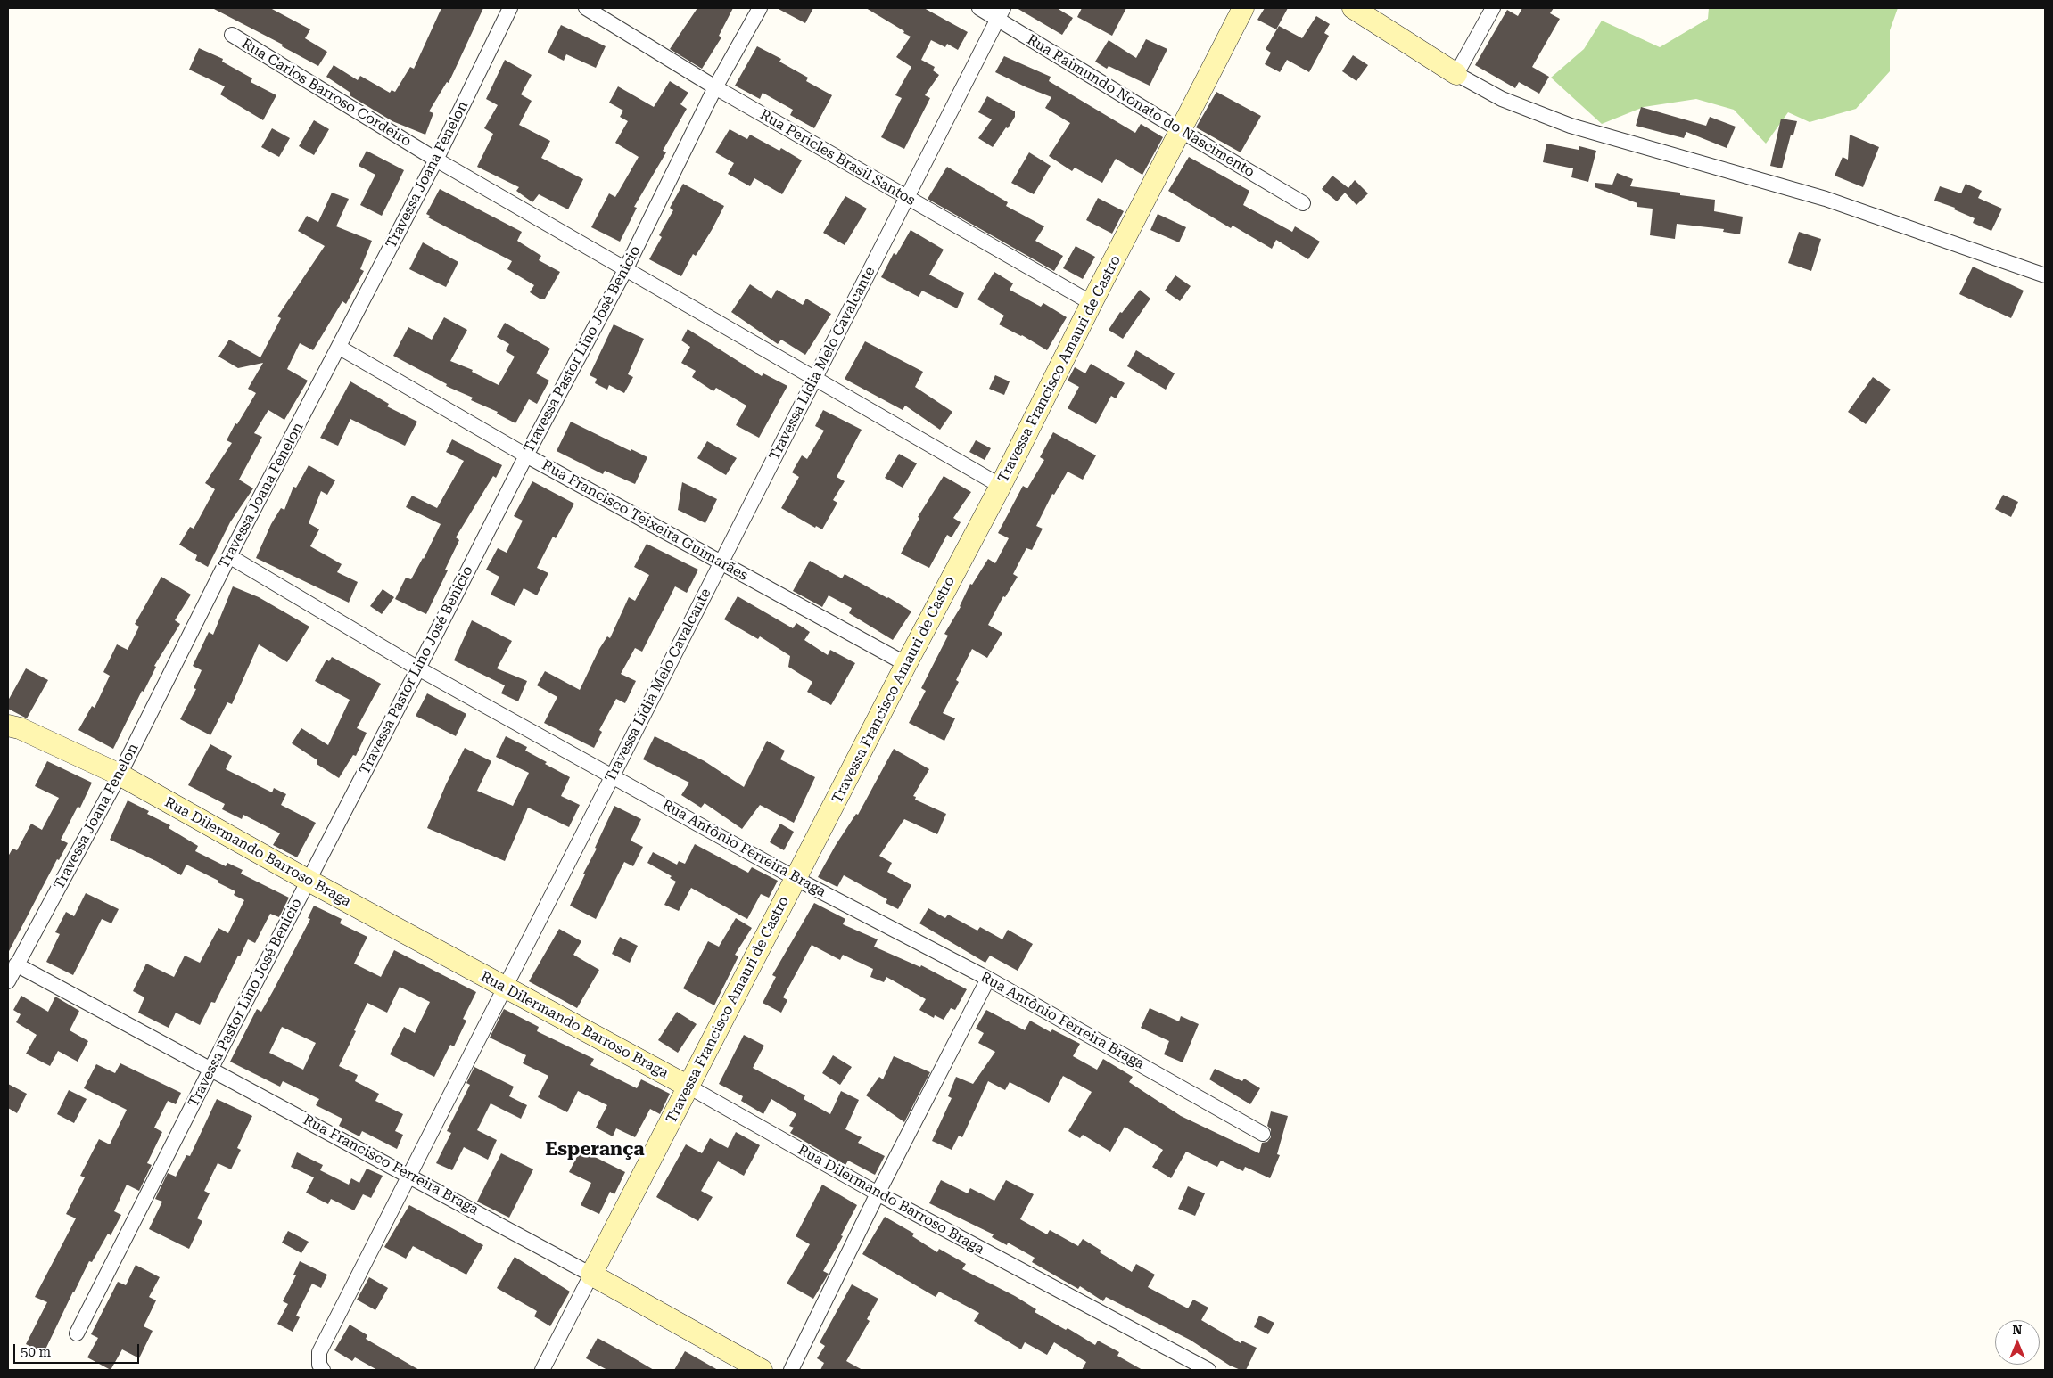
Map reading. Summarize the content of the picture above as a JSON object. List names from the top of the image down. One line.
{"streets":{"street":["Rua Carlos Barroso Cordeiro","Rua Raimundo Nonato do Nascimento","Rua Pericles Brasil Santos","Travessa Joana Fenelon","Travessa Pastor Lino José Benicio","Travessa Lídia Melo Cavalcante","Travessa Francisco Amauri de Castro","Rua Francisco Teixeira Guimarães","Rua Antônio Ferreira Braga","Rua Dilermando Barroso Braga","Rua Francisco Ferreira Braga"]},"crossings":[["Rua Carlos Barroso Cordeiro","Travessa Joana Fenelon"],["Rua Carlos Barroso Cordeiro","Travessa Pastor Lino José Benicio"],["Rua Carlos Barroso Cordeiro","Travessa Lídia Melo Cavalcante"],["Rua Carlos Barroso Cordeiro","Travessa Francisco Amauri de Castro"],["Rua Raimundo Nonato do Nascimento","Travessa Lídia Melo Cavalcante"],["Rua Raimundo Nonato do Nascimento","Travessa Francisco Amauri de Castro"],["Rua Pericles Brasil Santos","Travessa Pastor Lino José Benicio"],["Rua Pericles Brasil Santos","Travessa Lídia Melo Cavalcante"],["Rua Pericles Brasil Santos","Travessa Francisco Amauri de Castro"],["Travessa Joana Fenelon","Rua Francisco Teixeira Guimarães"],["Travessa Joana Fenelon","Rua Antônio Ferreira Braga"],["Travessa Joana Fenelon","Rua Dilermando Barroso Braga"],["Travessa Joana Fenelon","Rua Francisco Ferreira Braga"],["Travessa Pastor Lino José Benicio","Rua Francisco Teixeira Guimarães"],["Travessa Pastor Lino José Benicio","Rua Antônio Ferreira Braga"],["Travessa Pastor Lino José Benicio","Rua Dilermando Barroso Braga"],["Travessa Pastor Lino José Benicio","Rua Francisco Ferreira Braga"],["Travessa Lídia Melo Cavalcante","Rua Francisco Teixeira Guimarães"],["Travessa Lídia Melo Cavalcante","Rua Antônio Ferreira Braga"],["Travessa Lídia Melo Cavalcante","Rua Dilermando Barroso Braga"],["Travessa Lídia Melo Cavalcante","Rua Francisco Ferreira Braga"],["Travessa Francisco Amauri de Castro","Rua Francisco Teixeira Guimarães"],["Travessa Francisco Amauri de Castro","Rua Antônio Ferreira Braga"],["Travessa Francisco Amauri de Castro","Rua Dilermando Barroso Braga"],["Travessa Francisco Amauri de Castro","Rua Francisco Ferreira Braga"]],"districts":["Esperança"],"scale_bar":"50 m","north":"top"}
